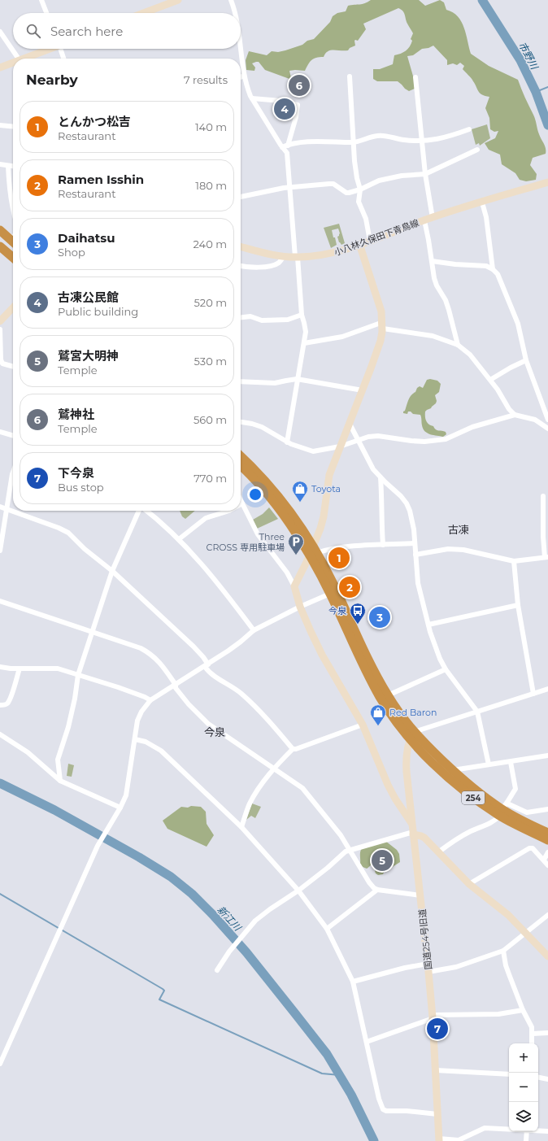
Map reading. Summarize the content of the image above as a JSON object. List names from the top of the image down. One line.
{"streets":{"highway":["254"],"street":["小八林久保田下青鳥線","国道254号旧道"]},"crossings":[["254","国道254号旧道"]],"districts":["古凍","今泉"],"water":["市野川","新江川"],"places":{"shop":["Toyota","Red Baron"],"parking":["Three CROSS 専用駐車場"],"bus stop":["今泉"]},"page":{"search":"Search here","heading":["Nearby","7 results"],"pins":["6","4","1","2","3","5","7"],"list":[{"mark":"1","name":"とんかつ松吉","note":"Restaurant","value":"140 m"},{"mark":"2","name":"Ramen Isshin","note":"Restaurant","value":"180 m"},{"mark":"3","name":"Daihatsu","note":"Shop","value":"240 m"},{"mark":"4","name":"古凍公民館","note":"Public building","value":"520 m"},{"mark":"5","name":"鷲宮大明神","note":"Temple","value":"530 m"},{"mark":"6","name":"鷲神社","note":"Temple","value":"560 m"},{"mark":"7","name":"下今泉","note":"Bus stop","value":"770 m"}],"map_buttons":["+","−"]}}
